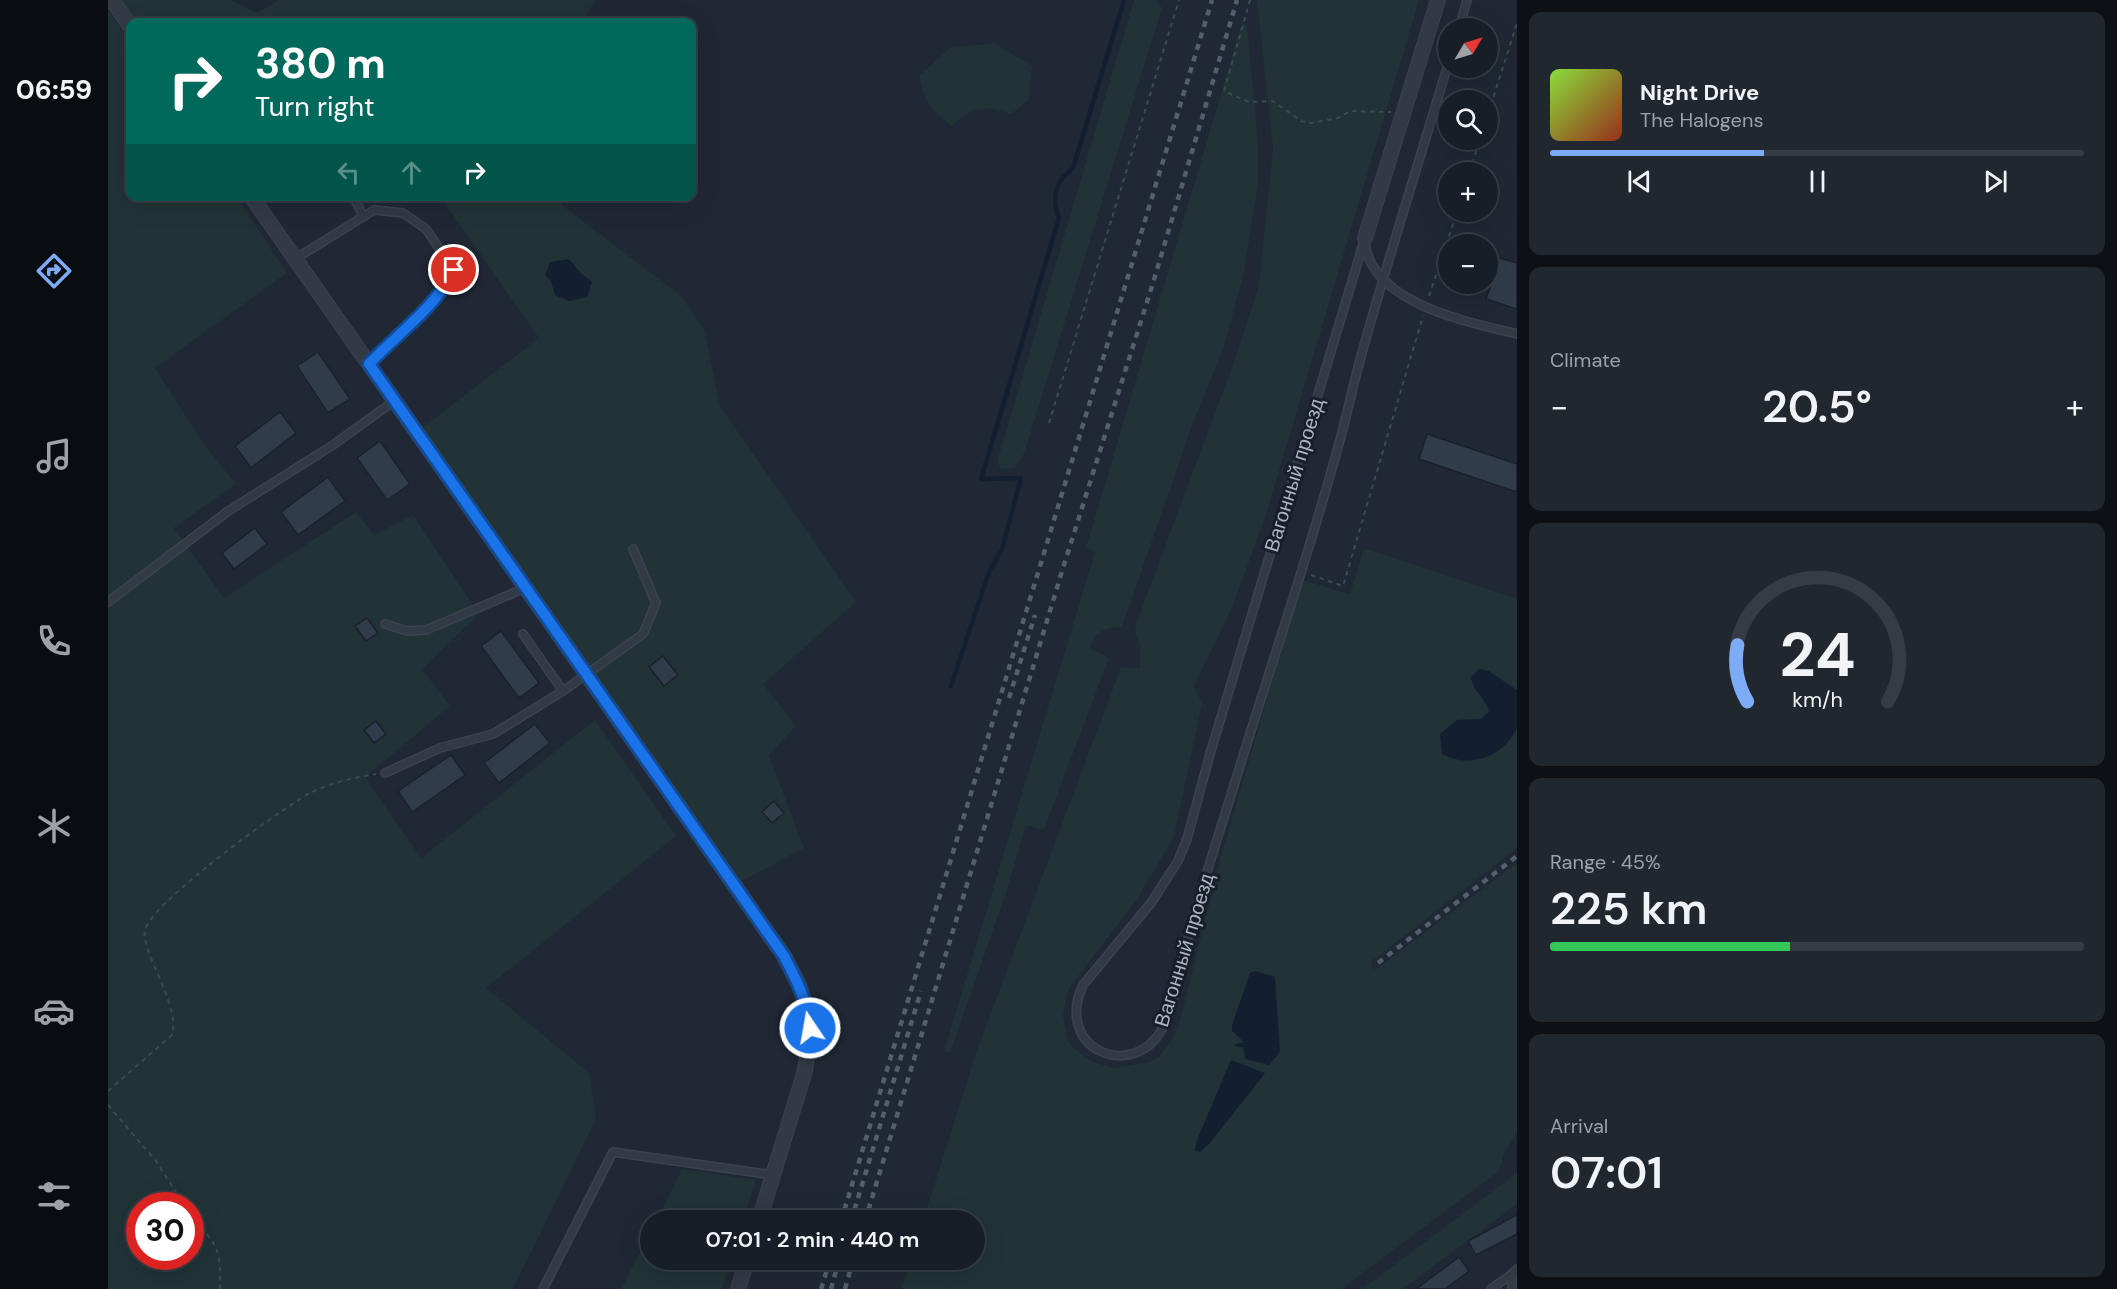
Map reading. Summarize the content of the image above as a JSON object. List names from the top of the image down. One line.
{"streets":{"street":["Вагонный проезд"]},"north":"top right","page":{"tabs":"06:59","map_buttons":["+","−"],"turn":["380 m","Turn right"],"song":["Night Drive","The Halogens"],"tile":["Climate",["Range · 45%","225 km"],["Arrival","07:01"]],"heat":["−","20.5°","+"],"limit":"30","trip":"07:01 · 2 min · 440 m","gauge":["24","km/h"]}}
